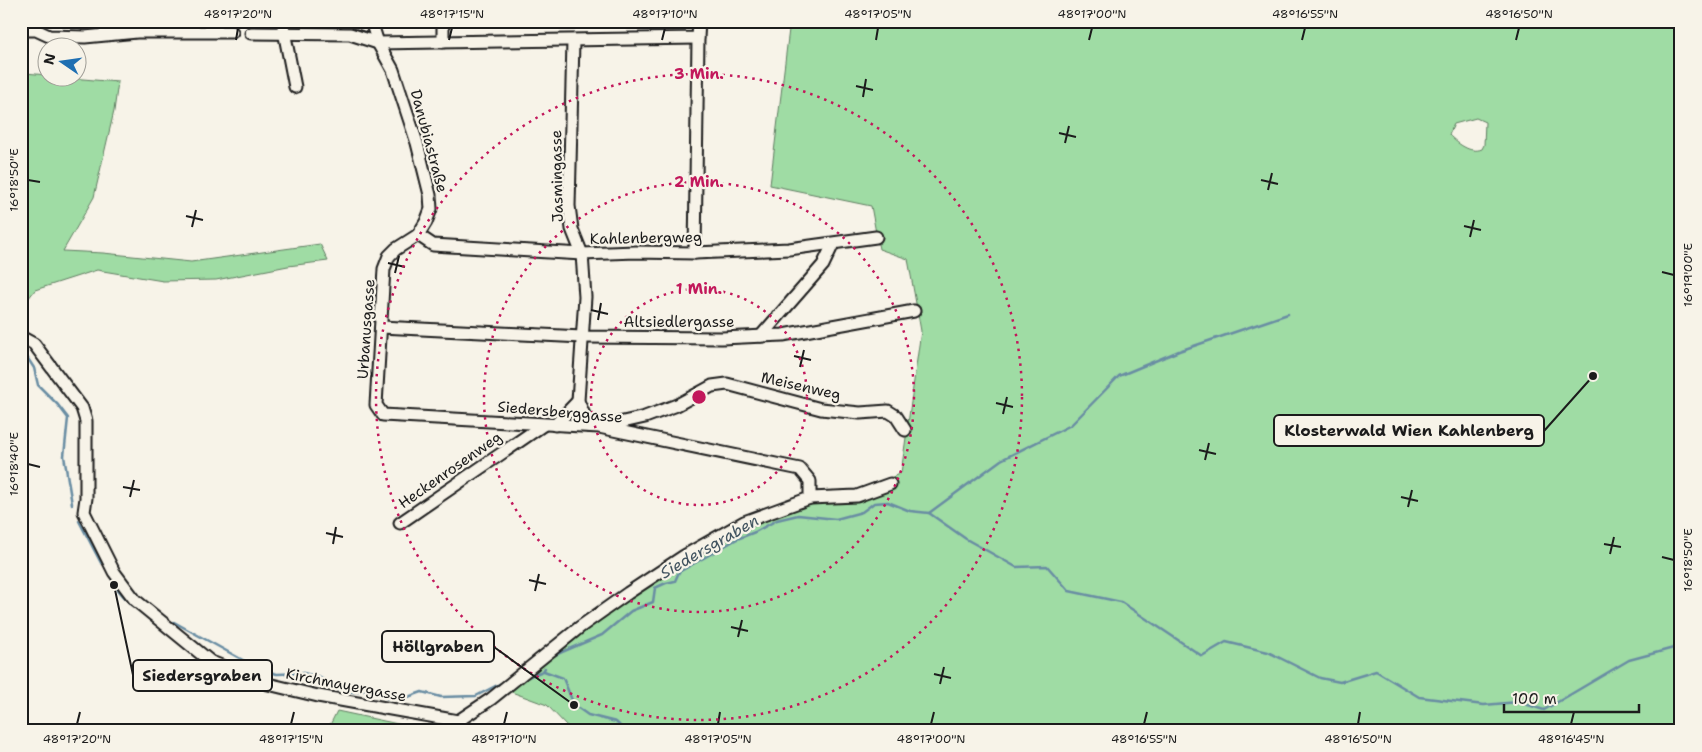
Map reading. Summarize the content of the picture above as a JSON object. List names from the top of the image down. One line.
{"streets":{"street":["Danubiastraße","Jasmingasse","Kahlenbergweg","Altsiedlergasse","Urbanusgasse","Meisenweg","Siedersberggasse","Heckenrosenweg","Kirchmayergasse"]},"crossings":[["Danubiastraße","Kahlenbergweg"],["Danubiastraße","Urbanusgasse"],["Jasmingasse","Kahlenbergweg"],["Jasmingasse","Altsiedlergasse"],["Jasmingasse","Meisenweg"],["Jasmingasse","Siedersberggasse"],["Kahlenbergweg","Urbanusgasse"],["Altsiedlergasse","Urbanusgasse"],["Urbanusgasse","Siedersberggasse"],["Meisenweg","Siedersberggasse"],["Siedersberggasse","Heckenrosenweg"]],"water":["Siedersgraben"],"places":["Klosterwald Wien Kahlenberg","Siedersgraben","Höllgraben"],"scale_bar":"100 m","north":"left","coordinates":["48°17'20\"N","48°17'15\"N","48°17'10\"N","48°17'05\"N","48°17'00\"N","48°16'55\"N","48°16'50\"N","16°18'50\"E","16°19'00\"E","16°18'40\"E","48°16'45\"N"],"rings":["3 Min.","2 Min.","1 Min."]}
